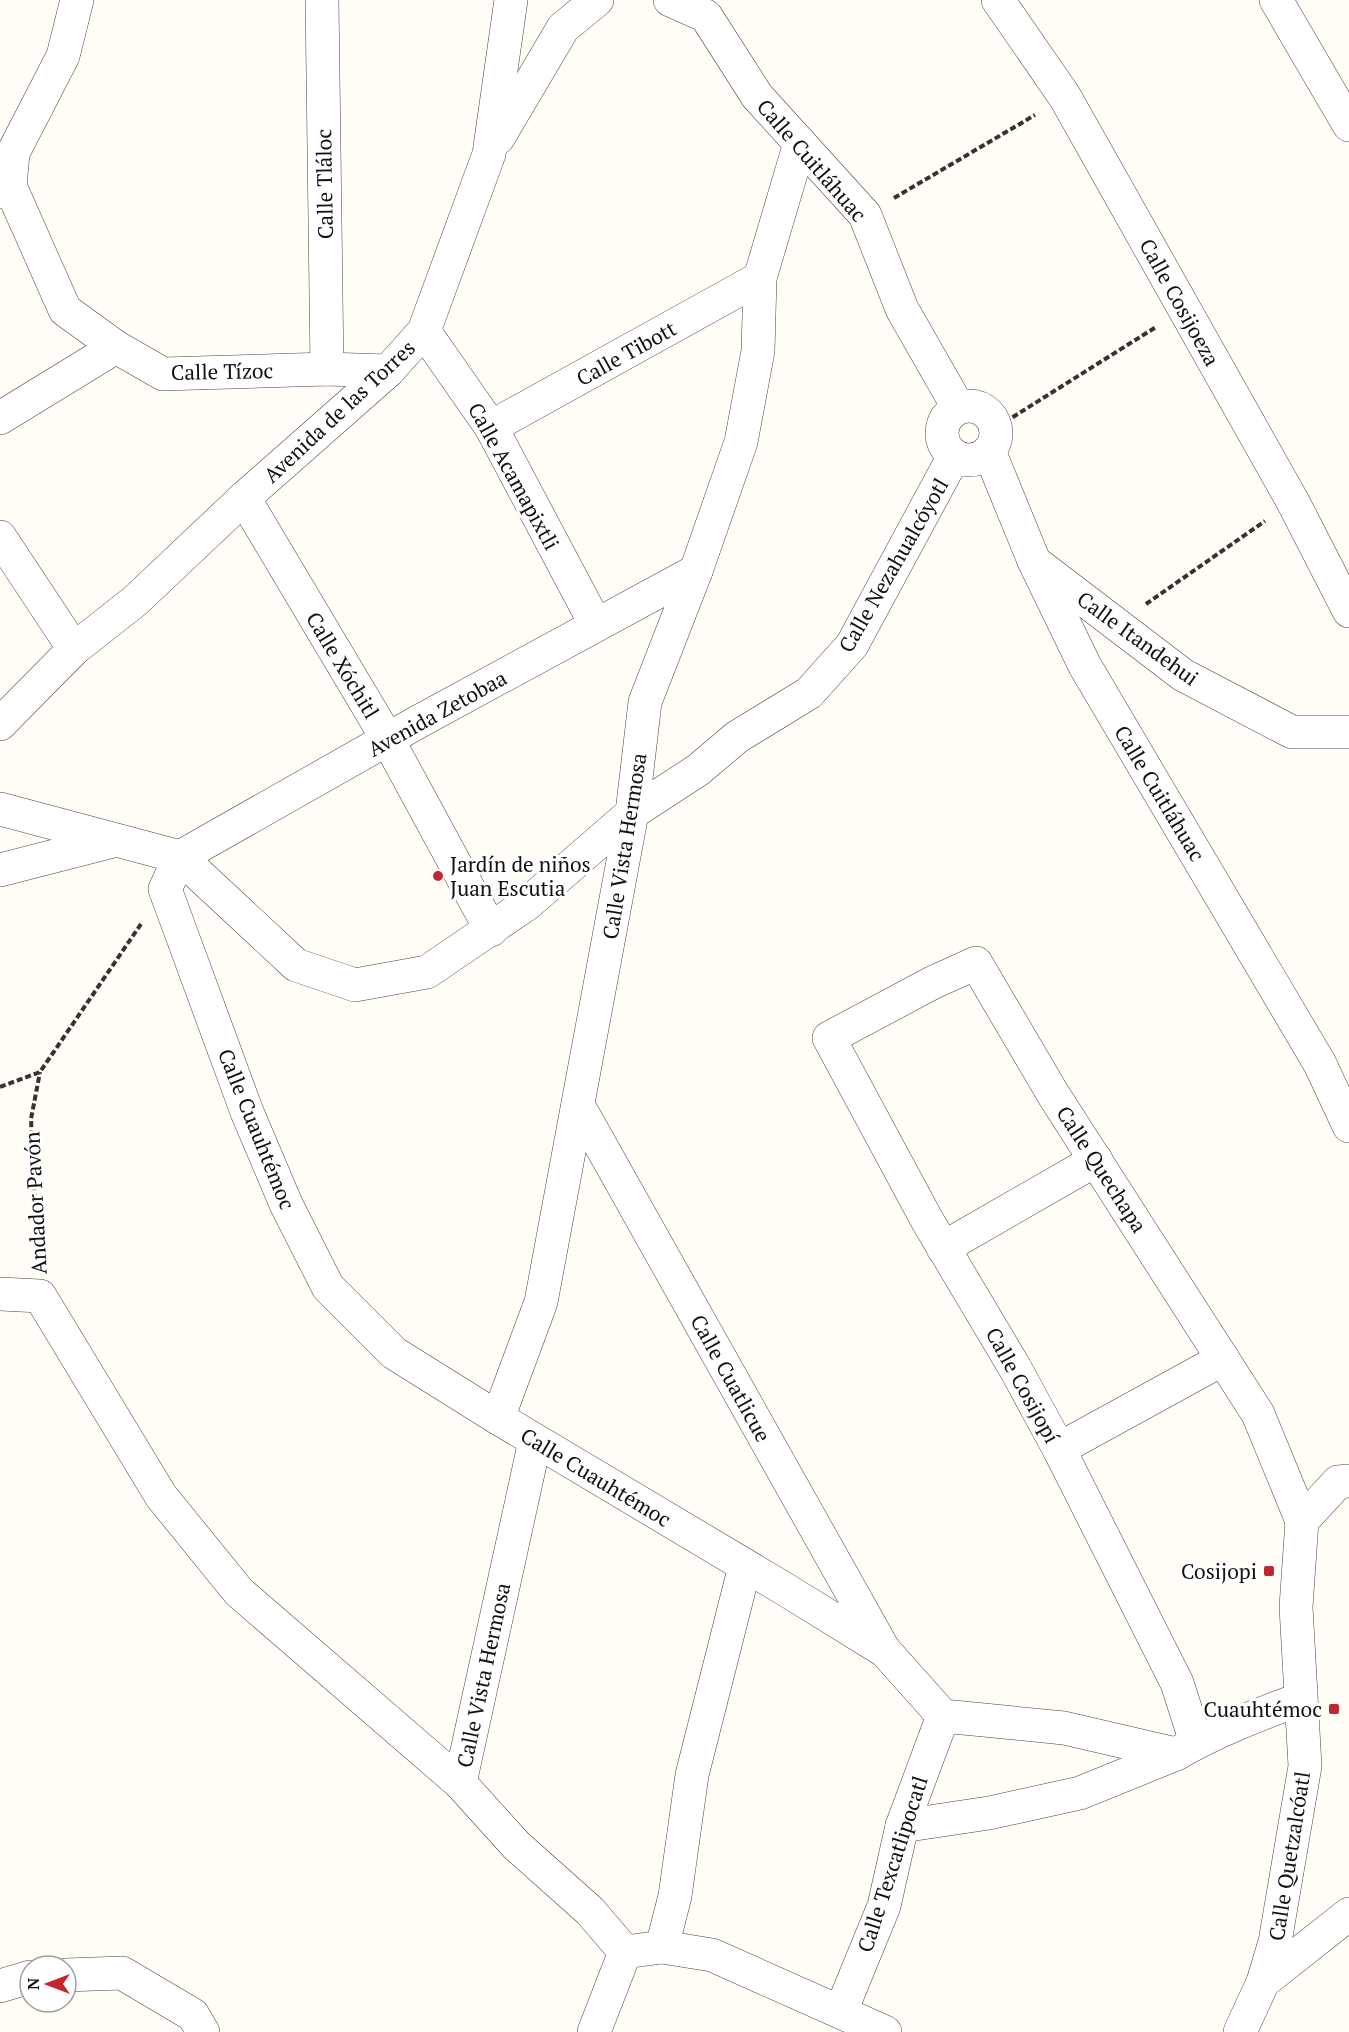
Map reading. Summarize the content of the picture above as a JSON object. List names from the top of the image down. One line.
{"streets":{"street":["Calle Cuitláhuac","Calle Tláloc","Calle Cosijoeza","Calle Tibott","Calle Tízoc","Avenida de las Torres","Calle Acamapixtli","Calle Nezahualcóyotl","Calle Itandehui","Calle Xóchitl","Avenida Zetobaa","Calle Vista Hermosa","Calle Cuauhtémoc","Calle Quechapa","Andador Pavón","Calle Cuatlicue","Calle Cosijopí","Calle Quetzalcóatl","Calle Texcatlipocatl"]},"crossings":[["Calle Cuitláhuac","Calle Nezahualcóyotl"],["Calle Cuitláhuac","Calle Itandehui"],["Calle Cuitláhuac","Calle Vista Hermosa"],["Calle Tláloc","Calle Tízoc"],["Calle Tibott","Calle Acamapixtli"],["Calle Tibott","Calle Vista Hermosa"],["Calle Tízoc","Avenida de las Torres"],["Avenida de las Torres","Calle Acamapixtli"],["Avenida de las Torres","Calle Xóchitl"],["Calle Acamapixtli","Avenida Zetobaa"],["Calle Nezahualcóyotl","Calle Xóchitl"],["Calle Nezahualcóyotl","Avenida Zetobaa"],["Calle Nezahualcóyotl","Calle Vista Hermosa"],["Calle Xóchitl","Avenida Zetobaa"],["Avenida Zetobaa","Calle Vista Hermosa"],["Calle Vista Hermosa","Calle Cuauhtémoc"],["Calle Vista Hermosa","Calle Cuatlicue"],["Calle Cuauhtémoc","Calle Cuatlicue"],["Calle Cuauhtémoc","Calle Texcatlipocatl"],["Calle Quechapa","Calle Cosijopí"],["Calle Quechapa","Calle Quetzalcóatl"]],"places":{"other":["Jardín de niños Juan Escutia"],"transit":["Cosijopi","Cuauhtémoc"]},"north":"left"}
